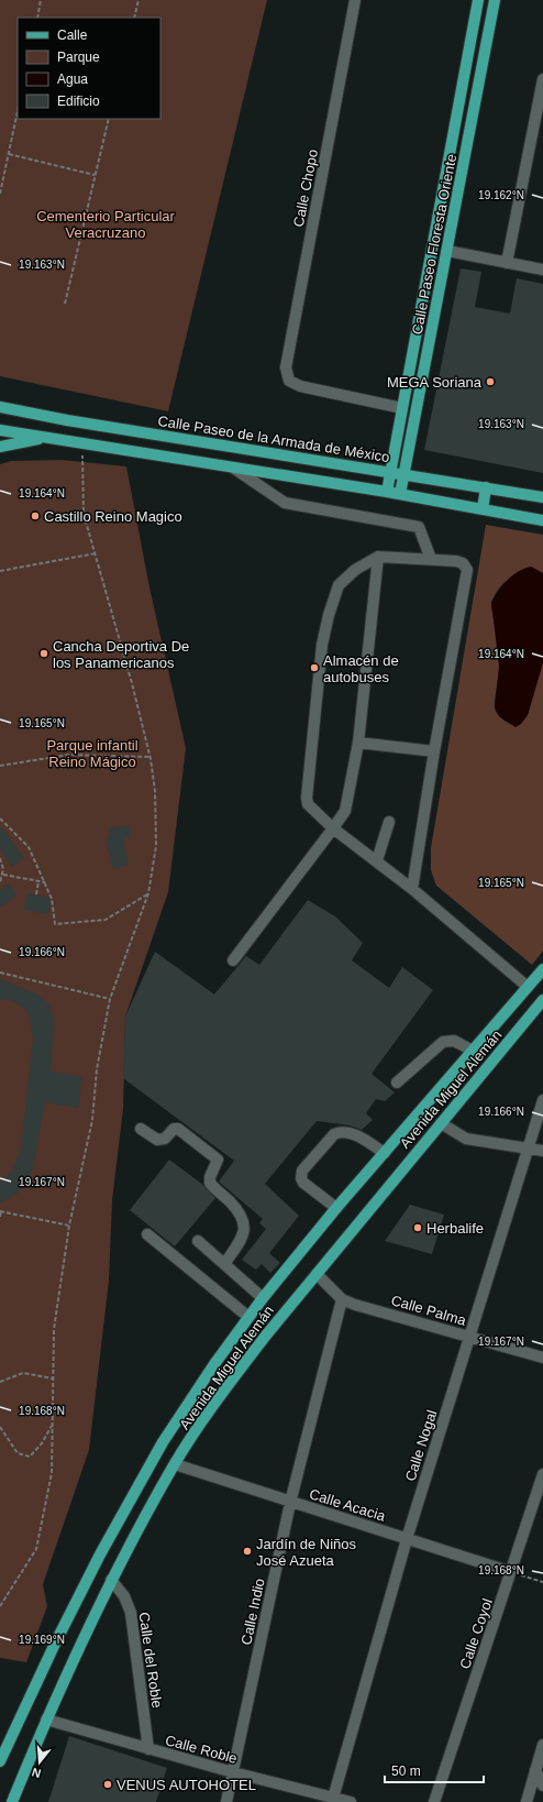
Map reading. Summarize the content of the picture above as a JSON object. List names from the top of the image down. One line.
{"streets":{"main road":["Calle Paseo Floresta Oriente","Calle Paseo de la Armada de México","Avenida Miguel Alemán"],"street":["Calle Chopo","Calle Palma","Calle Nogal","Calle Acacia","Calle Indio","Calle Coyol","Calle del Roble","Calle Roble"]},"crossings":[["Calle Chopo","Calle Paseo Floresta Oriente"],["Calle Paseo Floresta Oriente","Calle Paseo de la Armada de México"],["Avenida Miguel Alemán","Calle Palma"],["Avenida Miguel Alemán","Calle Acacia"],["Avenida Miguel Alemán","Calle del Roble"],["Avenida Miguel Alemán","Calle Roble"],["Calle Palma","Calle Nogal"],["Calle Palma","Calle Indio"],["Calle Nogal","Calle Acacia"],["Calle Nogal","Calle Roble"],["Calle Acacia","Calle Indio"],["Calle Acacia","Calle Coyol"],["Calle Indio","Calle Roble"],["Calle del Roble","Calle Roble"]],"parks":["Cementerio Particular Veracruzano","Parque infantil Reino Mágico"],"places":["MEGA Soriana","Castillo Reino Magico","Cancha Deportiva De los Panamericanos","Almacén de autobuses","Herbalife","Jardín de Niños José Azueta","VENUS AUTOHOTEL"],"legend":["Calle","Parque","Agua","Edificio"],"scale_bar":"50 m","north":"bottom","coordinates":["19.162°N","19.163°N","19.164°N","19.165°N","19.166°N","19.167°N","19.168°N","19.169°N"]}
